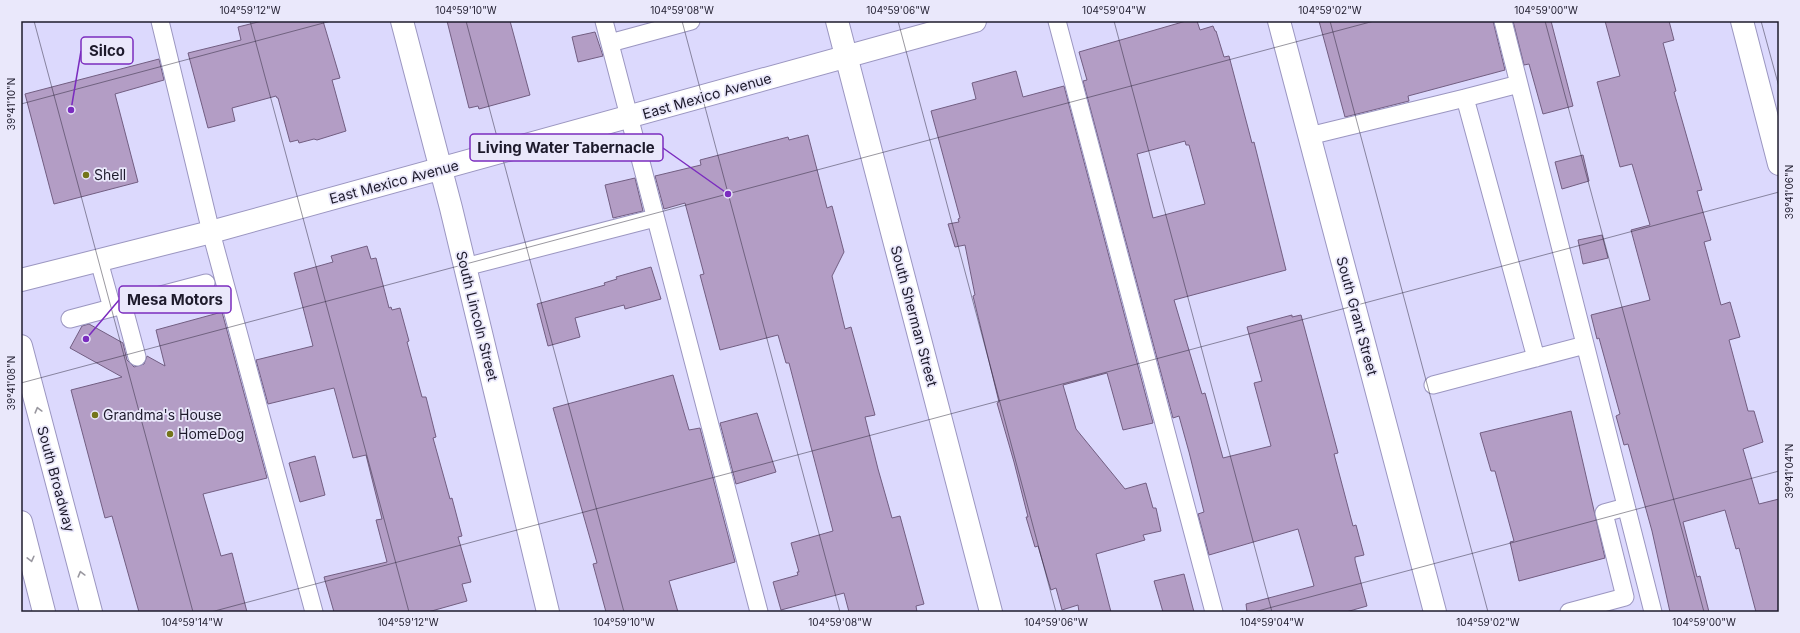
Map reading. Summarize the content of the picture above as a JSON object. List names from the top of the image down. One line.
{"streets":{"street":["East Mexico Avenue","South Lincoln Street","South Sherman Street","South Grant Street","South Broadway"]},"crossings":[["East Mexico Avenue","South Lincoln Street"],["East Mexico Avenue","South Sherman Street"]],"places":["Silco","Shell","Living Water Tabernacle","Mesa Motors","Grandma's House","HomeDog"],"coordinates":["104°59'12\"W","104°59'10\"W","104°59'08\"W","104°59'06\"W","104°59'04\"W","104°59'02\"W","104°59'00\"W","39°41'10\"N","39°41'06\"N","39°41'08\"N","39°41'04\"N","104°59'14\"W"]}
